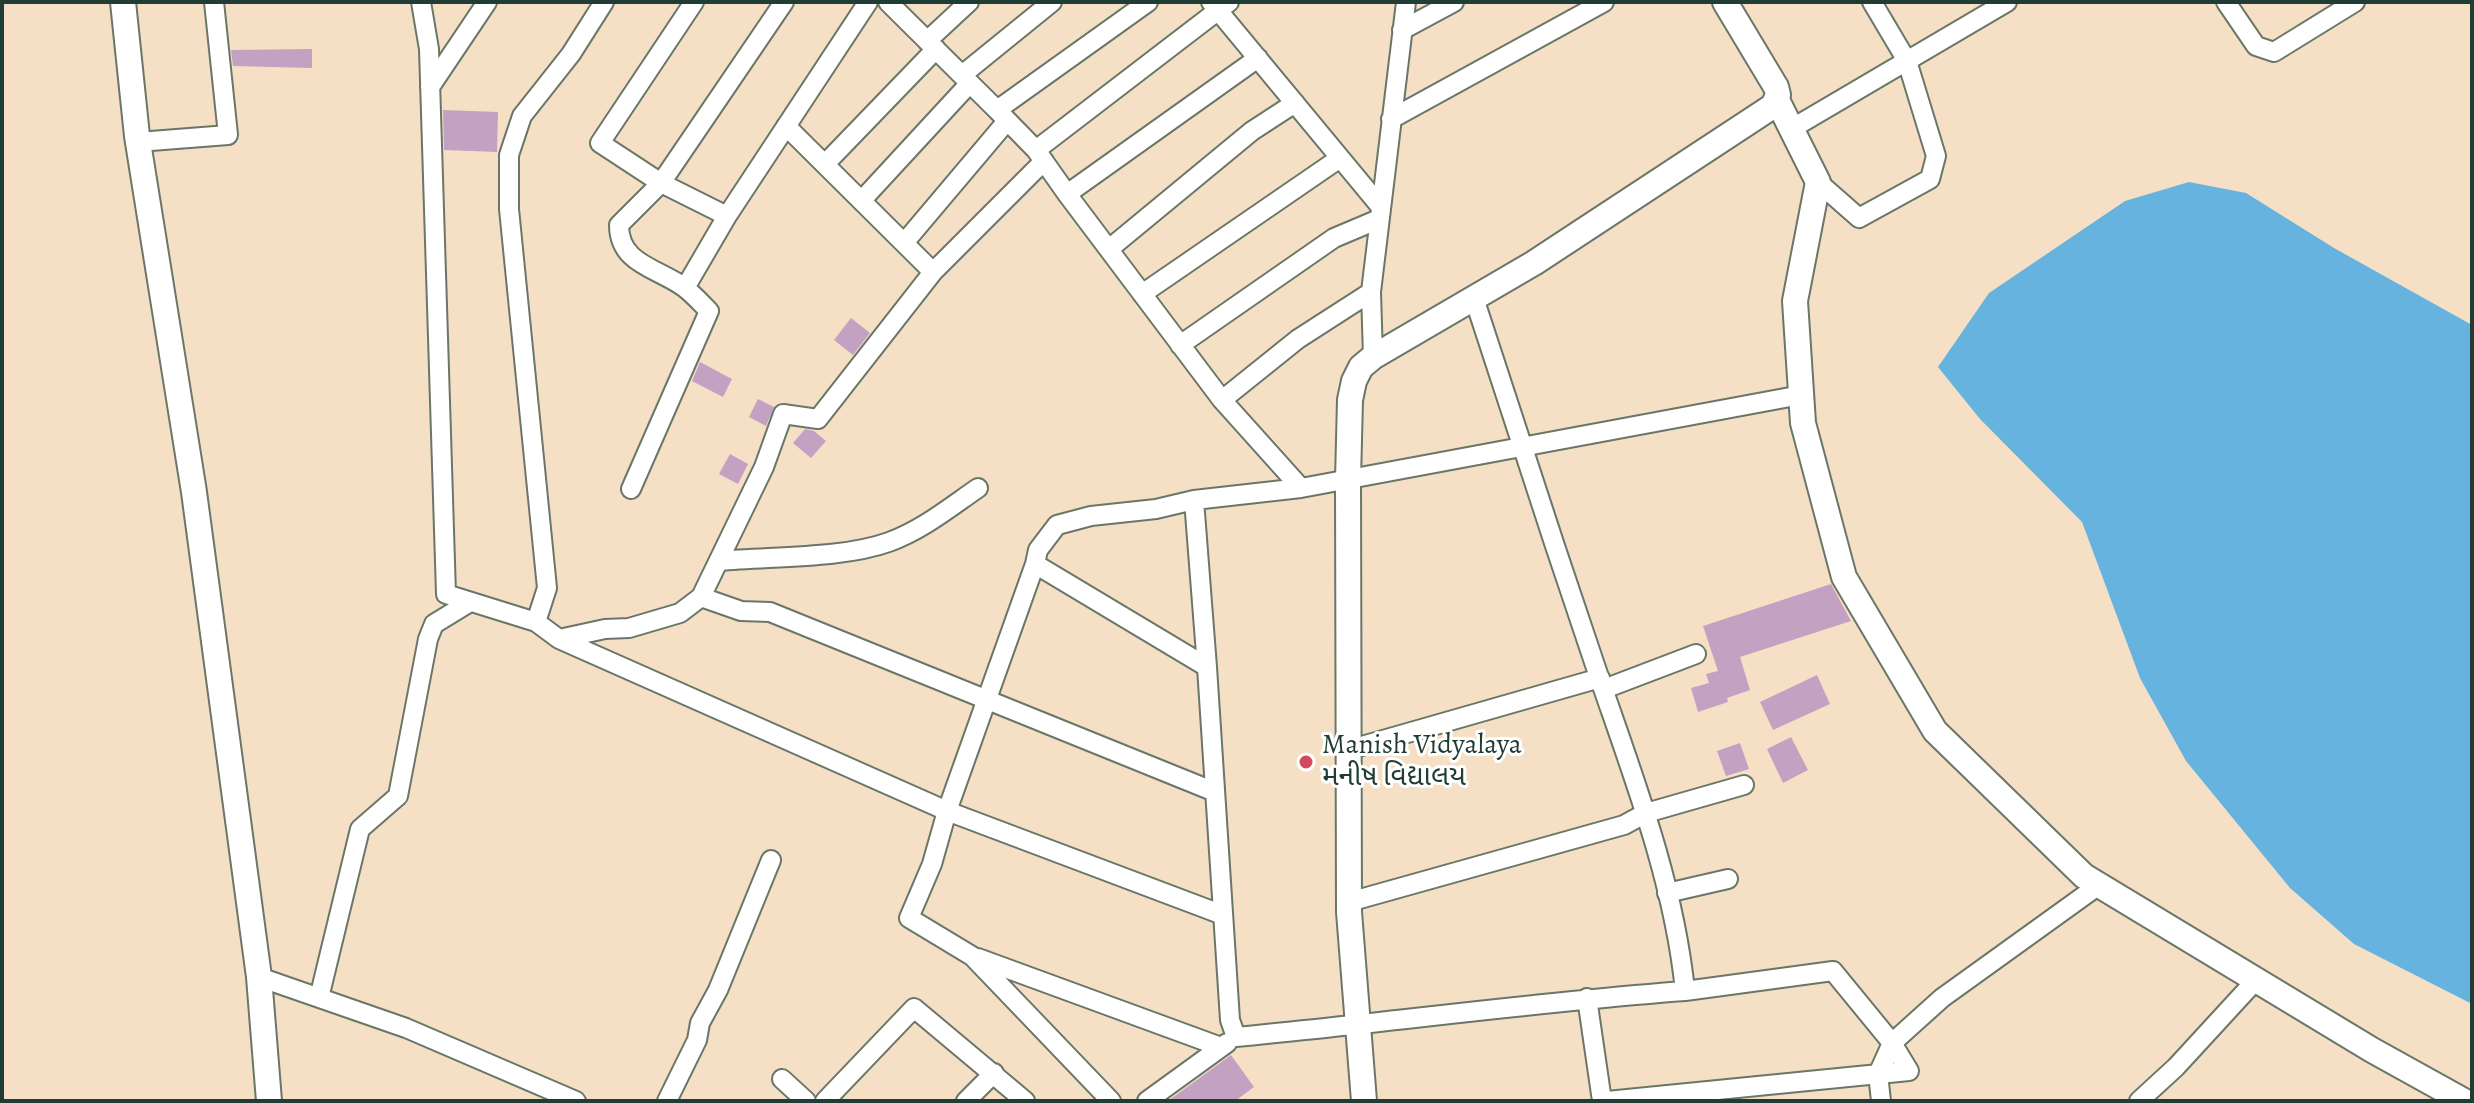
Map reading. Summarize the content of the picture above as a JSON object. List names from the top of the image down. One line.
{"places":["Manish Vidyalaya મનીષ વિદ્યાલય"]}
